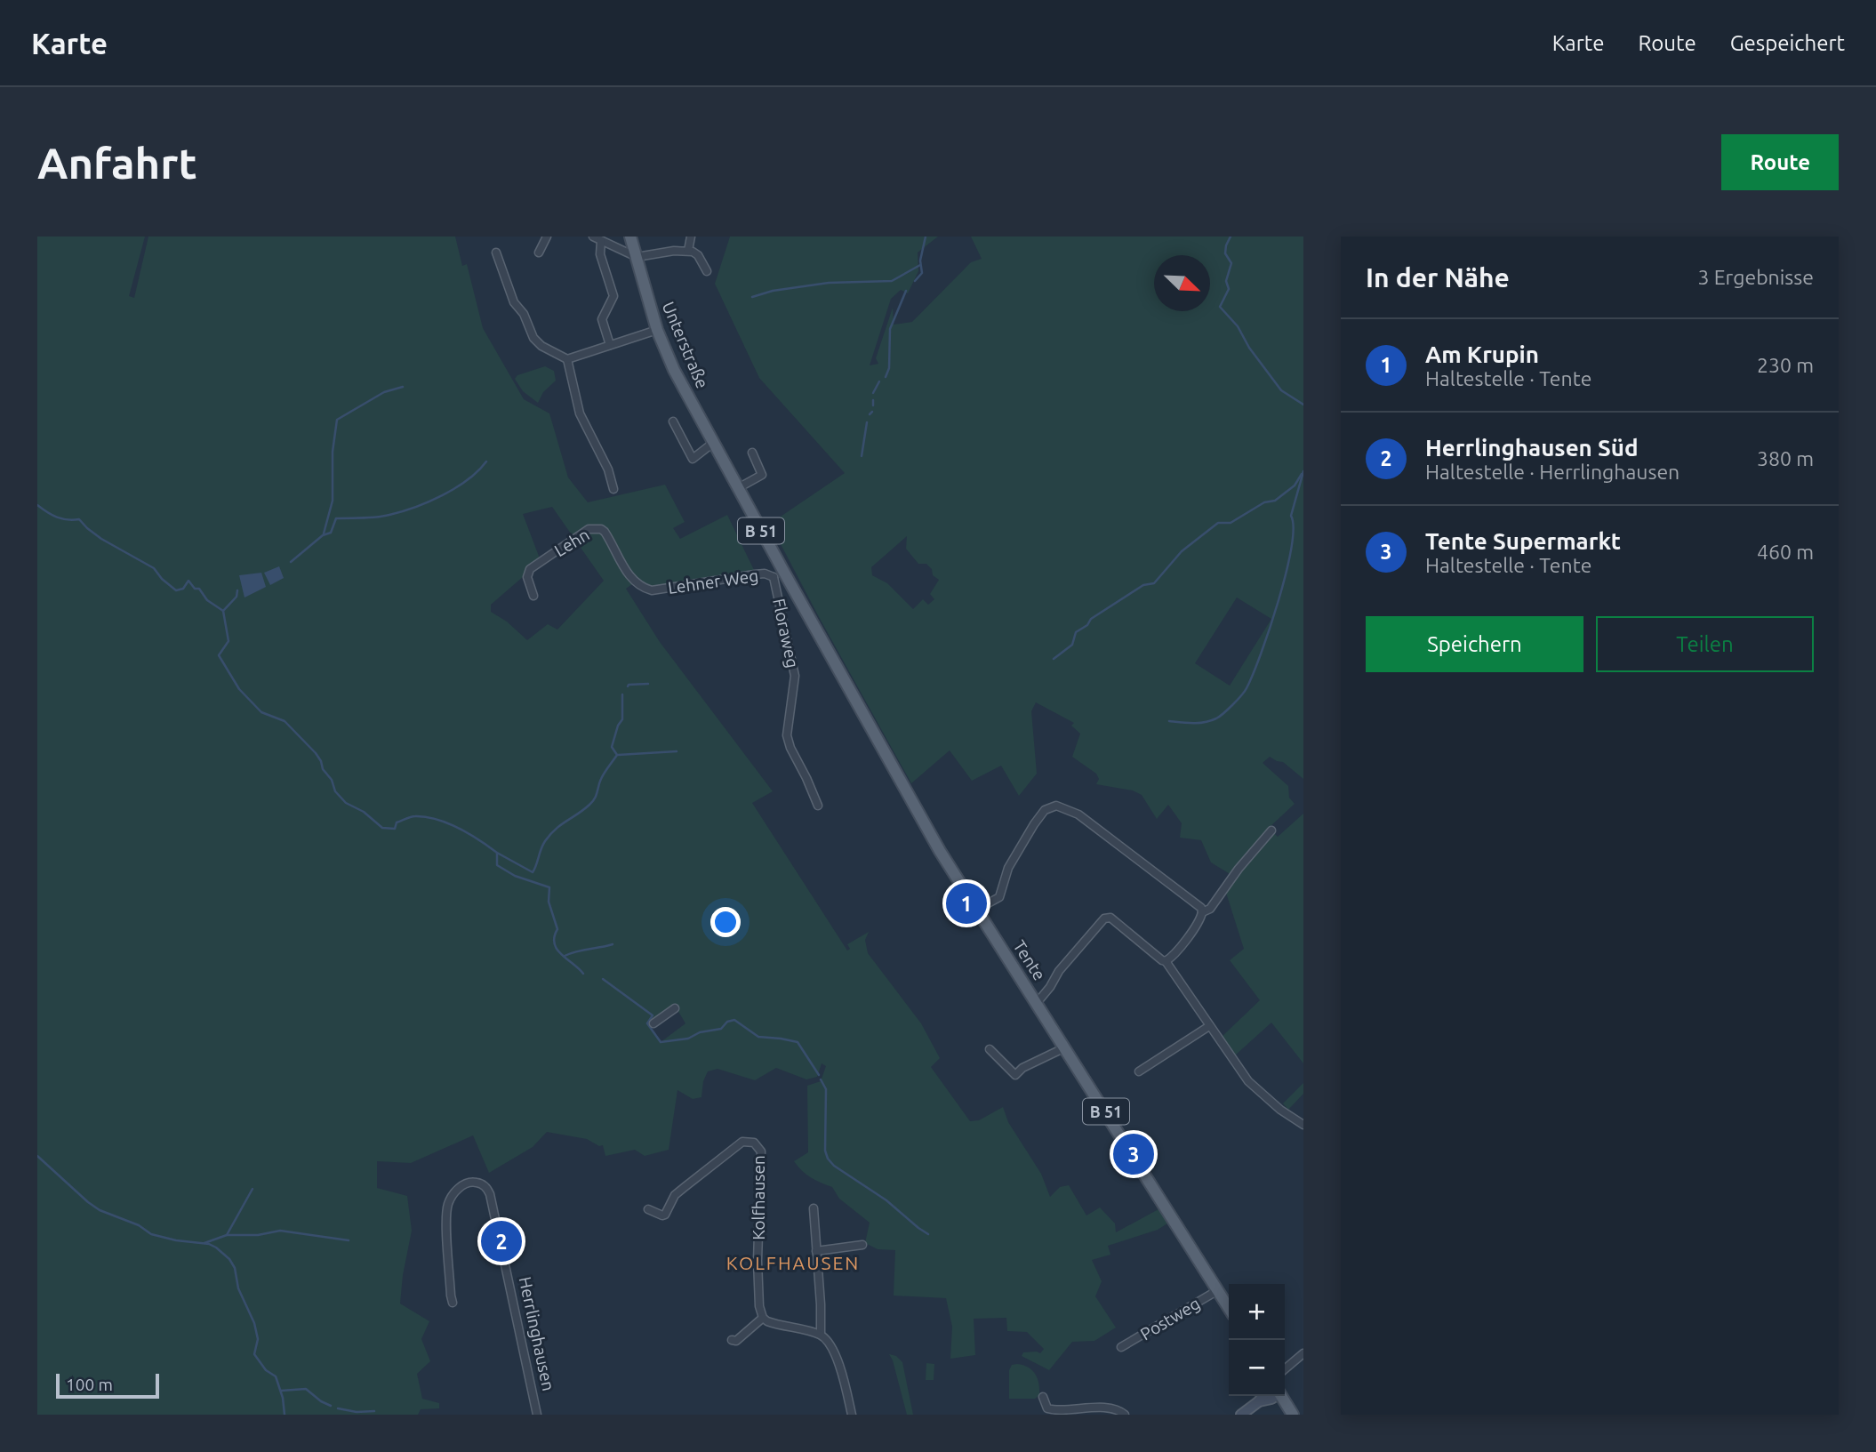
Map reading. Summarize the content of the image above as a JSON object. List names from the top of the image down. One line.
{"streets":{"main road":["Unterstraße","B 51","Tente"],"street":["Lehn","Lehner Weg","Floraweg","Kolfhausen","Postweg","Herrlinghausen"]},"crossings":[["Unterstraße","Lehner Weg"],["Unterstraße","Floraweg"],["Unterstraße","Tente"],["Lehn","Lehner Weg"],["Lehner Weg","Floraweg"],["Tente","Postweg"]],"districts":["KOLFHAUSEN"],"scale_bar":"100 m","north":"bottom right","page":{"header":"Karte","nav":["Karte","Route","Gespeichert"],"buttons":["Route",["Speichern","Teilen"]],"title":"Anfahrt","heading":["In der Nähe","3 Ergebnisse"],"list":[{"mark":"1","name":"Am Krupin","note":"Haltestelle · Tente","value":"230 m"},{"mark":"2","name":"Herrlinghausen Süd","note":"Haltestelle · Herrlinghausen","value":"380 m"},{"mark":"3","name":"Tente Supermarkt","note":"Haltestelle · Tente","value":"460 m"}],"pins":["1","3","2"],"map_buttons":["+","−"],"scale":"100 m"}}
